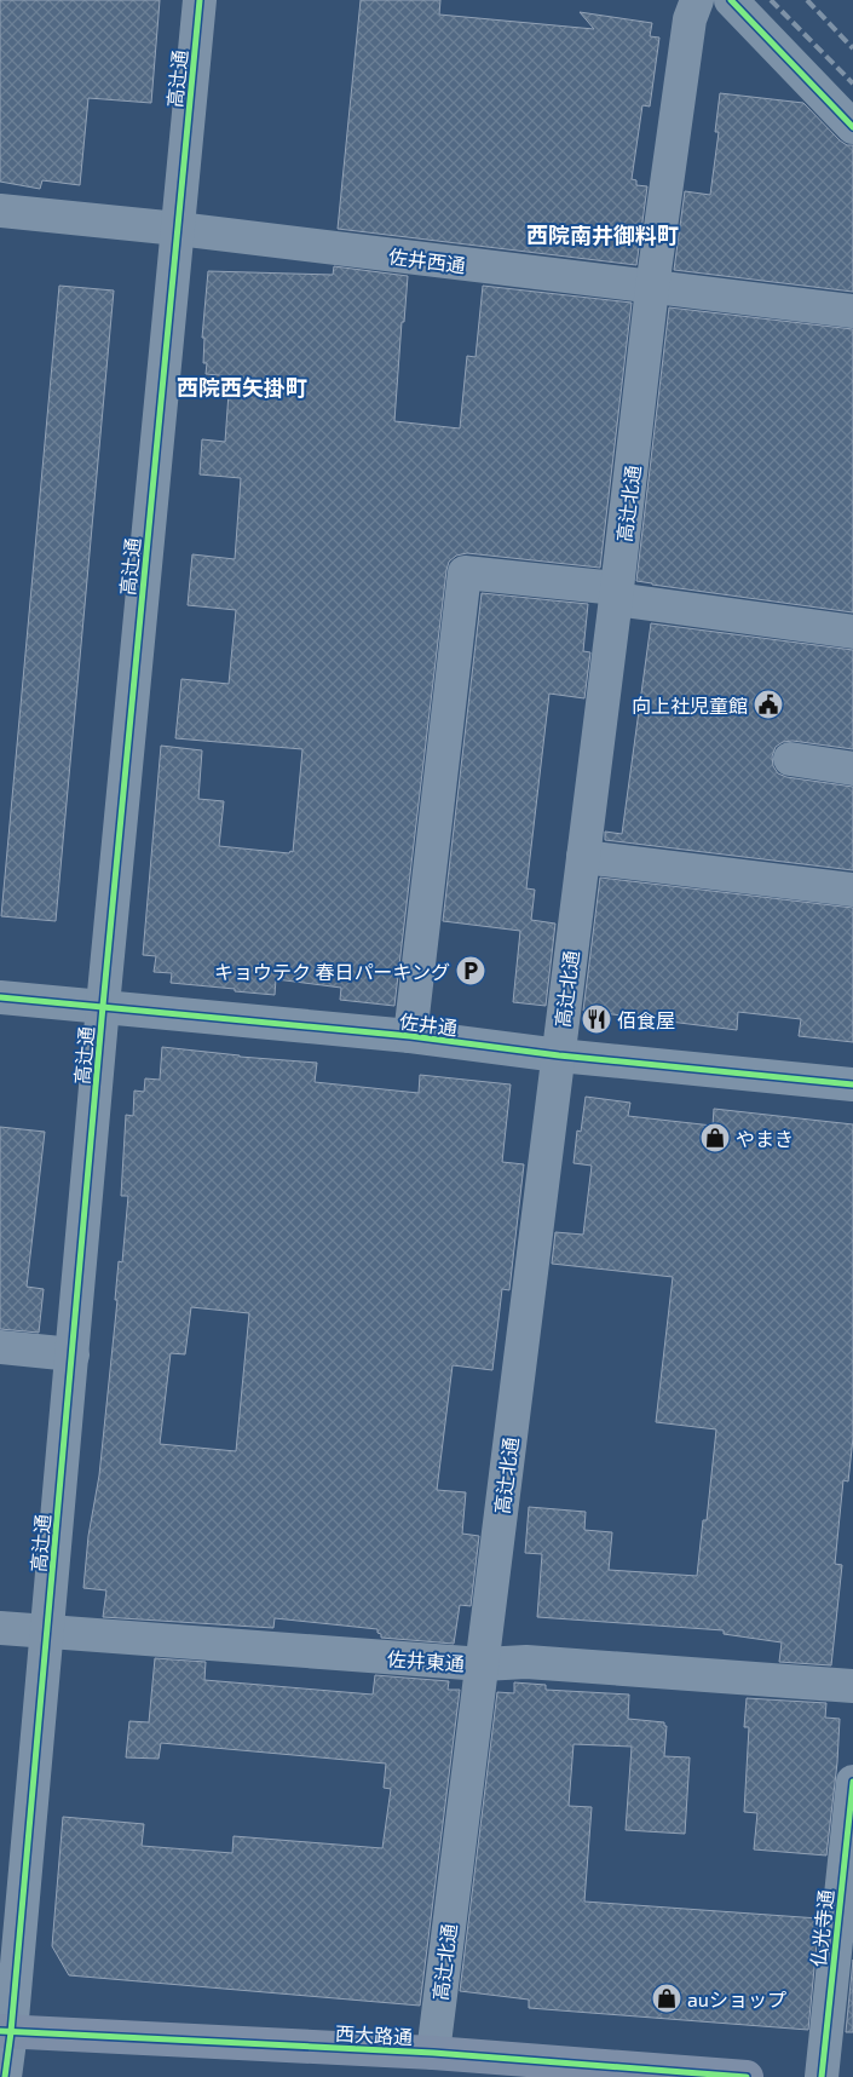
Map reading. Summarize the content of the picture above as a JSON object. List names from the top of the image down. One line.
{"streets":{"main road":["西大路通"],"street":["高辻通","佐井西通","高辻北通","佐井通","佐井東通","仏光寺通"]},"crossings":[["高辻通","佐井西通"],["高辻通","佐井通"],["高辻通","佐井東通"],["高辻通","西大路通"],["佐井西通","高辻北通"],["高辻北通","佐井通"],["高辻北通","佐井東通"],["高辻北通","西大路通"]],"districts":["西院南井御料町","西院西矢掛町"],"places":{"public building":["向上社児童館"],"parking":["キョウテク 春日パーキング"],"restaurant":["佰食屋"],"shop":["やまき","auショップ"]}}
